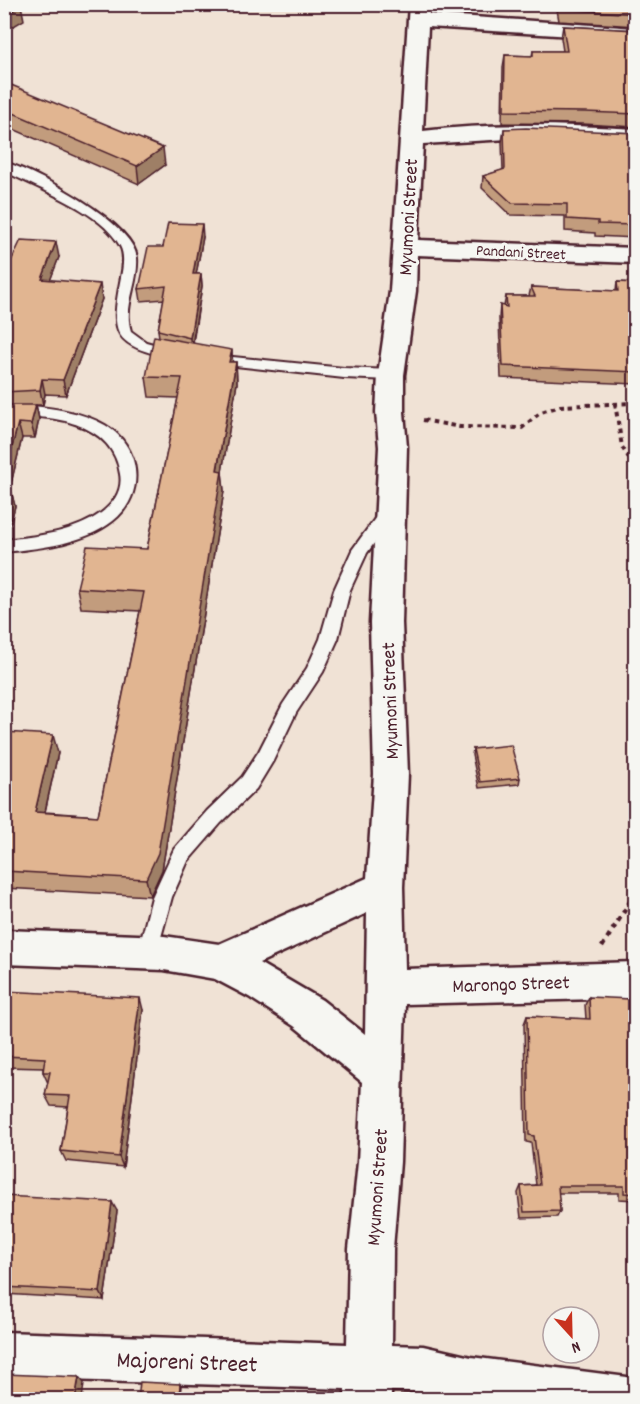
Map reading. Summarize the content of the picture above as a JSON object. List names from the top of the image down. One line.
{"streets":{"street":["Myumoni Street","Pandani Street","Marongo Street","Majoreni Street"]},"crossings":[["Myumoni Street","Pandani Street"],["Myumoni Street","Marongo Street"],["Myumoni Street","Majoreni Street"]],"north":"bottom"}
